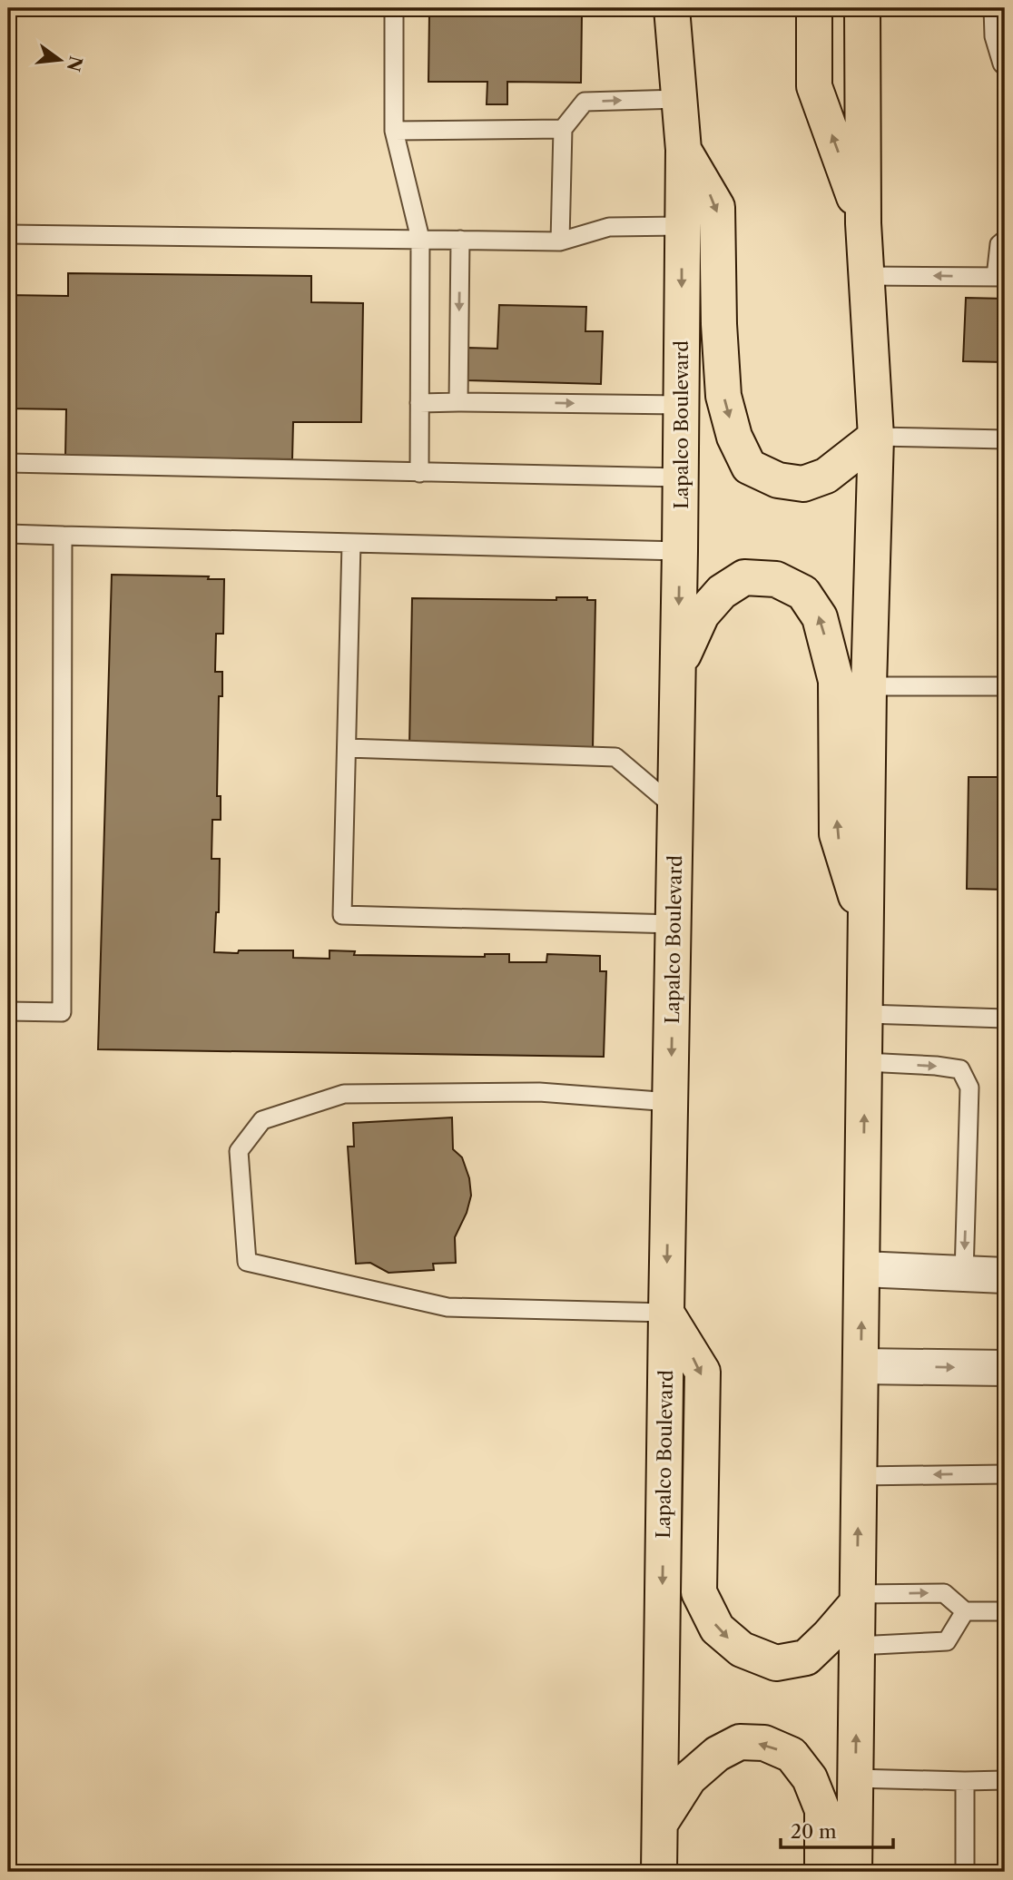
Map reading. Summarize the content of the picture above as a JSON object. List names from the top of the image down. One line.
{"streets":{"main road":["Lapalco Boulevard"]},"scale_bar":"20 m","north":"right"}
